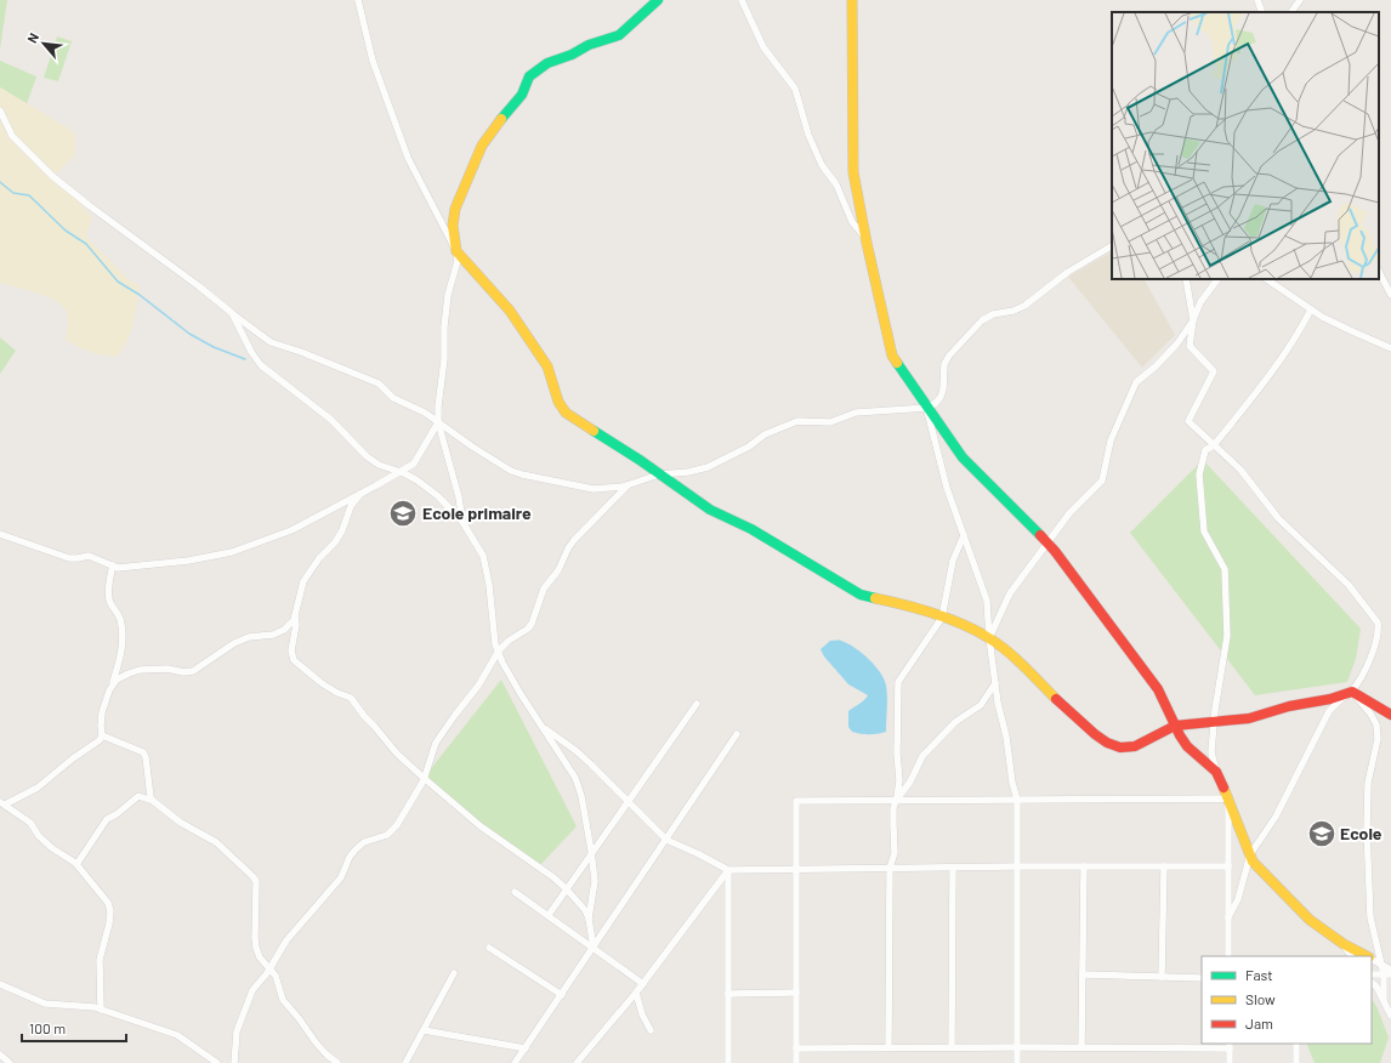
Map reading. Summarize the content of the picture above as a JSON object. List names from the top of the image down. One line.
{"places":{"school or university":["Ecole primaire","Ecole"]},"legend":["Fast","Slow","Jam"],"scale_bar":"100 m","north":"top left"}
